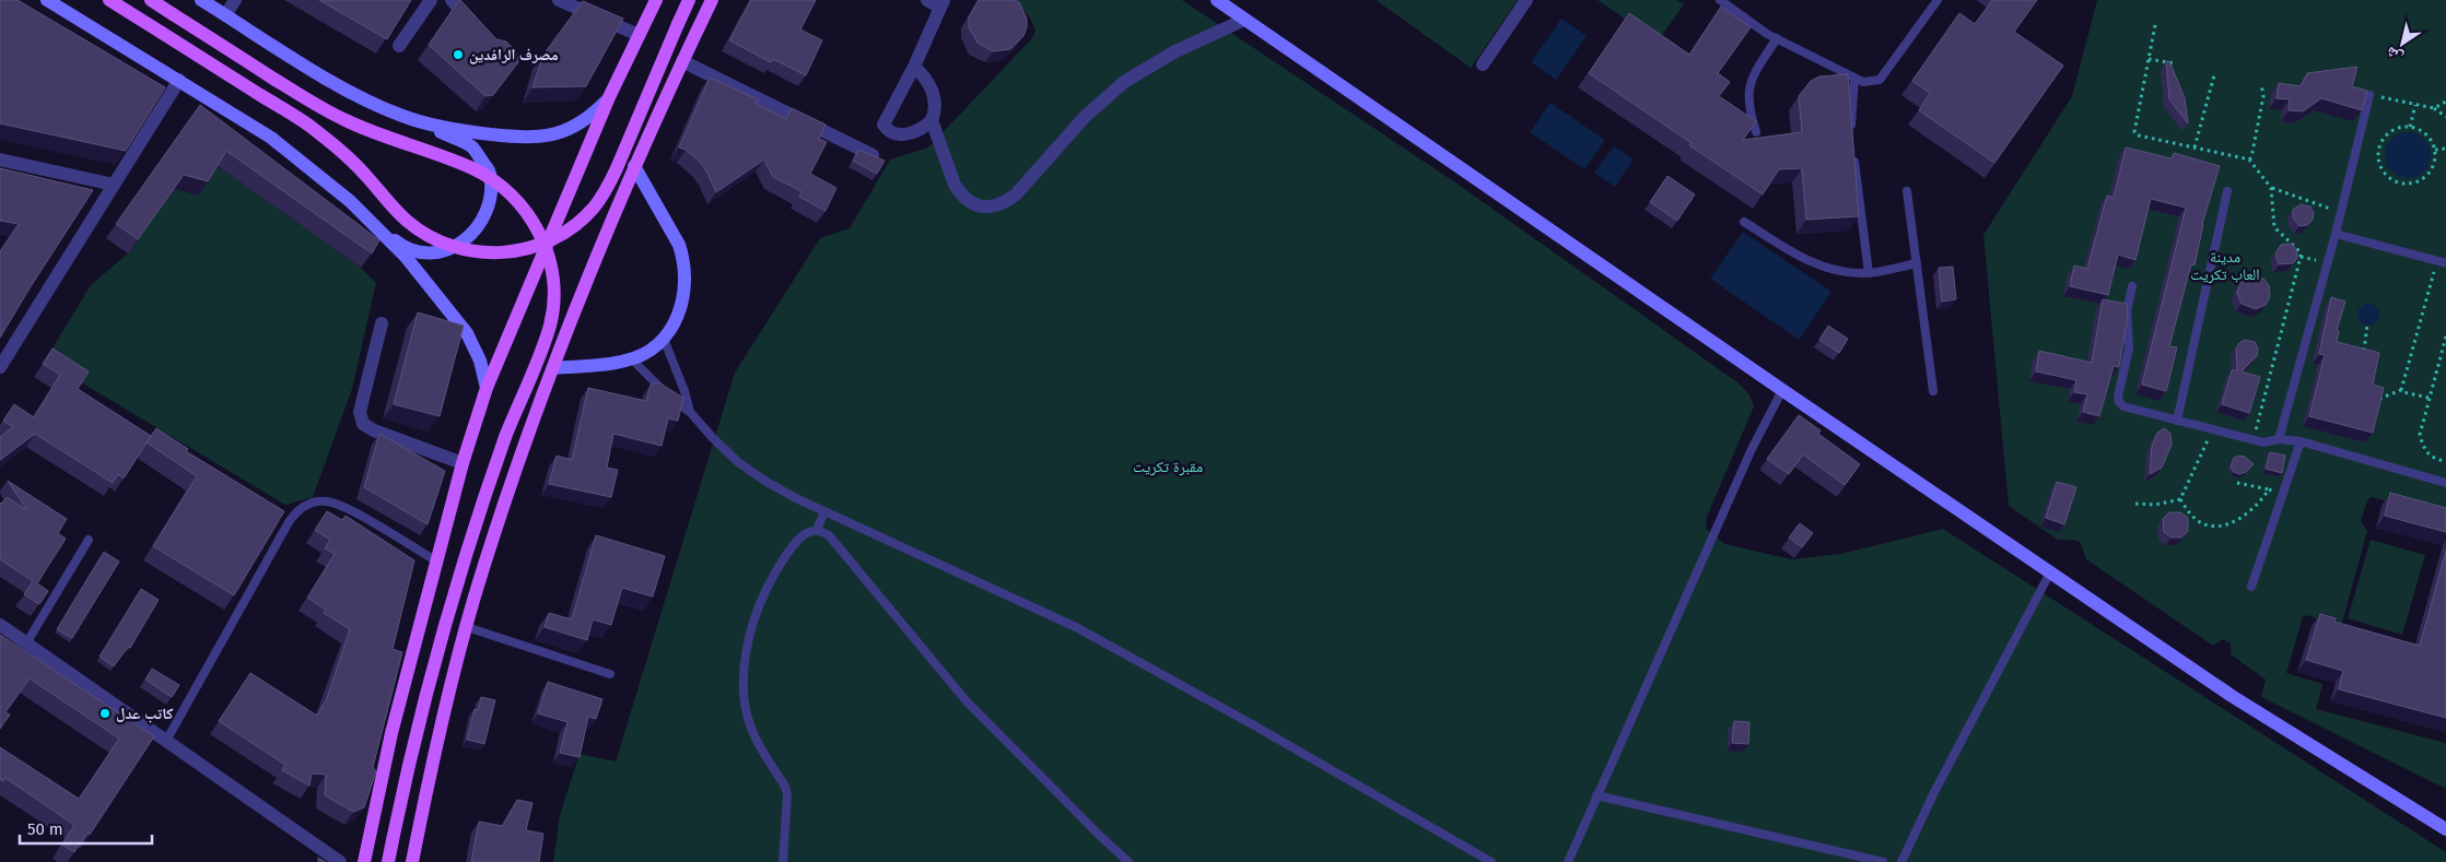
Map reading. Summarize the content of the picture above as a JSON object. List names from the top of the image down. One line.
{"parks":["مدينة العاب تكريت","مقبرة تكريت"],"places":["مصرف الرافدين","كاتب عدل"],"scale_bar":"50 m","north":"bottom left"}
